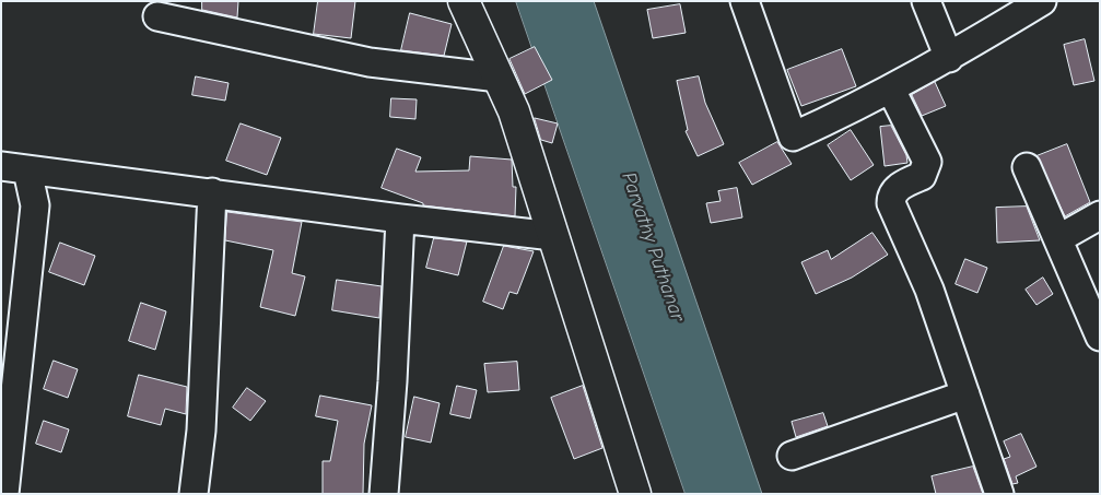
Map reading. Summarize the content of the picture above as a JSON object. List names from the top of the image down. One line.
{"water":["Parvathy Puthanar"]}
